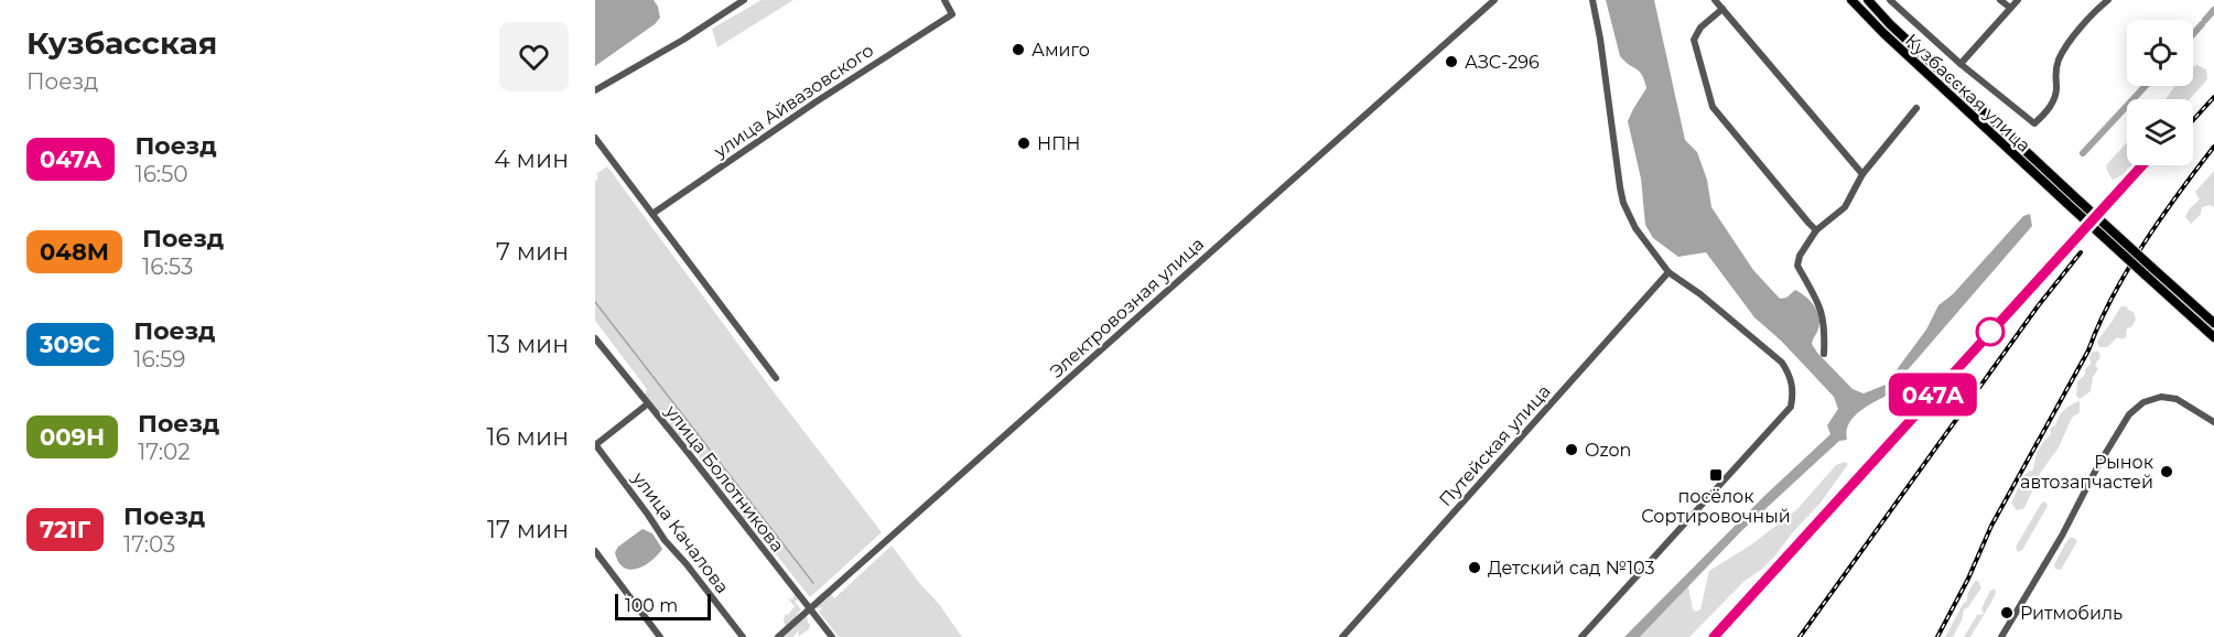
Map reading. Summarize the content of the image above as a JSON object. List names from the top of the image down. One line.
{"streets":{"main road":["Кузбасская улица"],"street":["улица Айвазовского","Электровозная улица","Путейская улица","улица Болотникова","улица Качалова"]},"crossings":[["Электровозная улица","улица Болотникова"]],"places":{"other":["Амиго","АЗС-296","НПН","Ozon","Рынок автозапчастей","Детский сад №103","Ритмобиль"],"transit":["посёлок Сортировочный"]},"scale_bar":"100 m","page":{"heading":["Кузбасская","Поезд"],"on_map":"047А","list":[{"mark":"047А","name":"Поезд","note":"16:50","value":"4 мин"},{"mark":"048М","name":"Поезд","note":"16:53","value":"7 мин"},{"mark":"309С","name":"Поезд","note":"16:59","value":"13 мин"},{"mark":"009Н","name":"Поезд","note":"17:02","value":"16 мин"},{"mark":"721Г","name":"Поезд","note":"17:03","value":"17 мин"}],"scale":"100 m"}}
